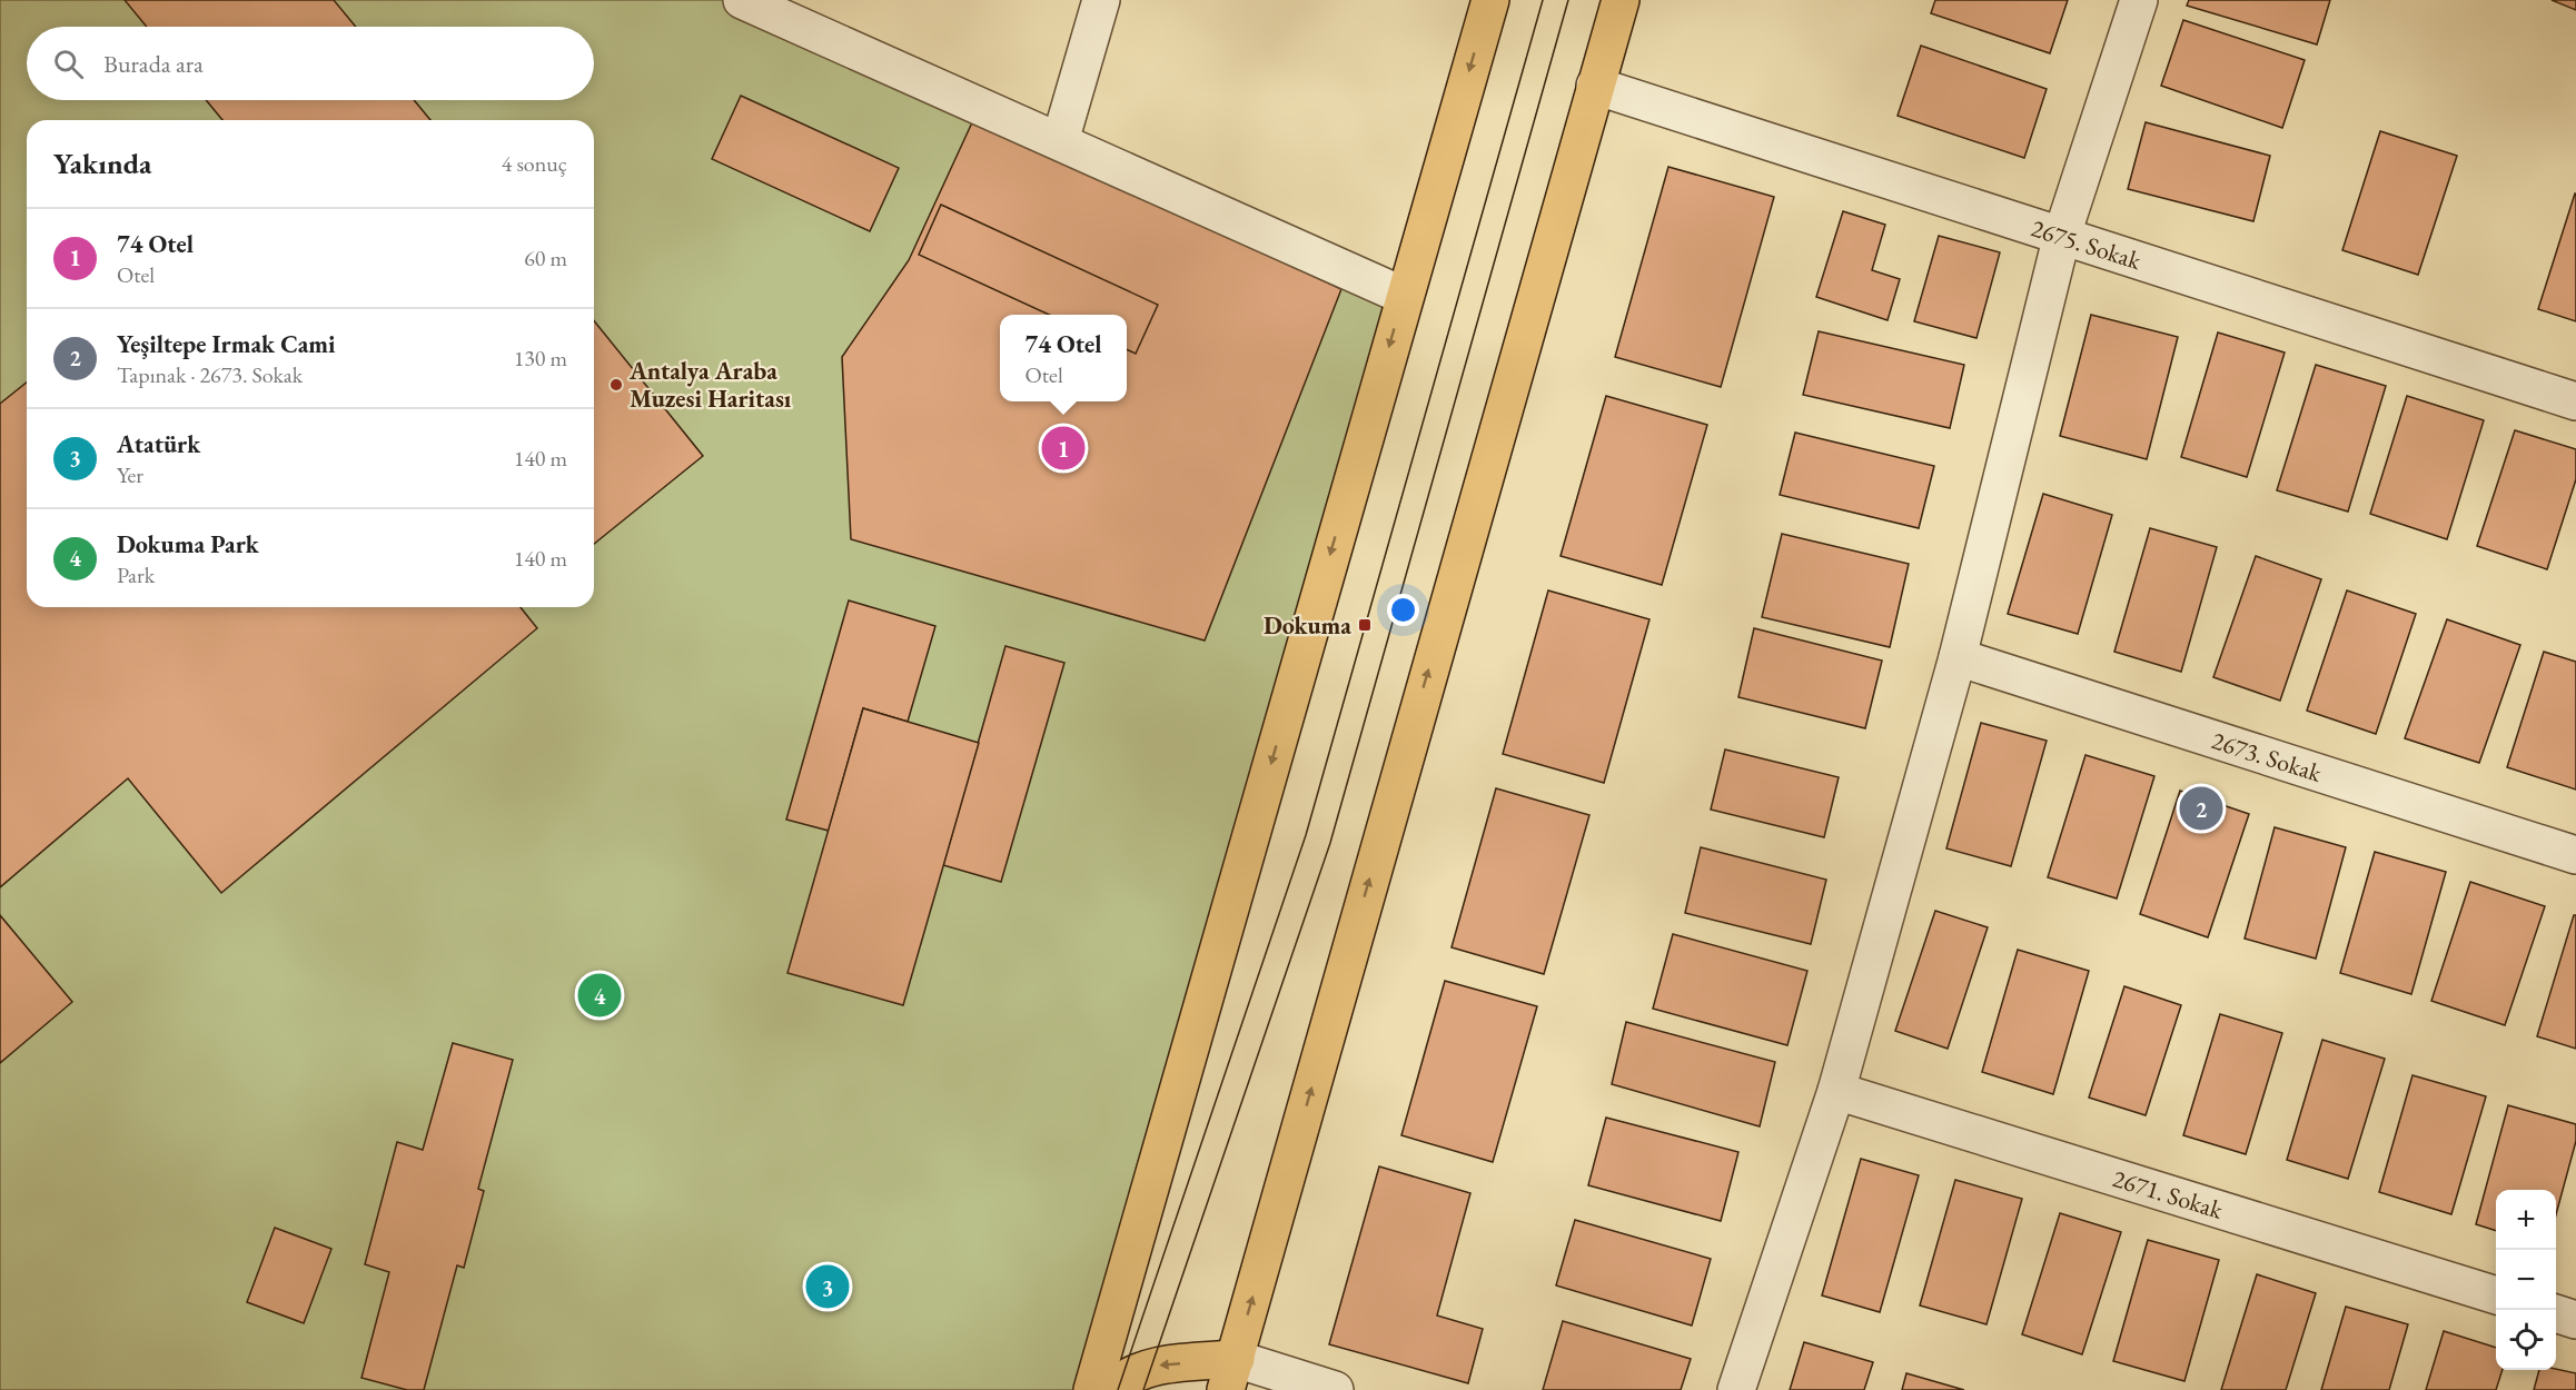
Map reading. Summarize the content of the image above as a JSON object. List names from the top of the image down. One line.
{"streets":{"street":["2675. Sokak","2673. Sokak","2671. Sokak"]},"places":{"other":["Antalya Araba Muzesi Haritası"],"transit":["Dokuma"]},"page":{"search":"Burada ara","heading":["Yakında","4 sonuç"],"list":[{"mark":"1","name":"74 Otel","note":"Otel","value":"60 m"},{"mark":"2","name":"Yeşiltepe Irmak Cami","note":"Tapınak · 2673. Sokak","value":"130 m"},{"mark":"3","name":"Atatürk","note":"Yer","value":"140 m"},{"mark":"4","name":"Dokuma Park","note":"Park","value":"140 m"}],"popup":["74 Otel","Otel"],"pins":["1","2","4","3"],"map_buttons":["+","−"]}}
